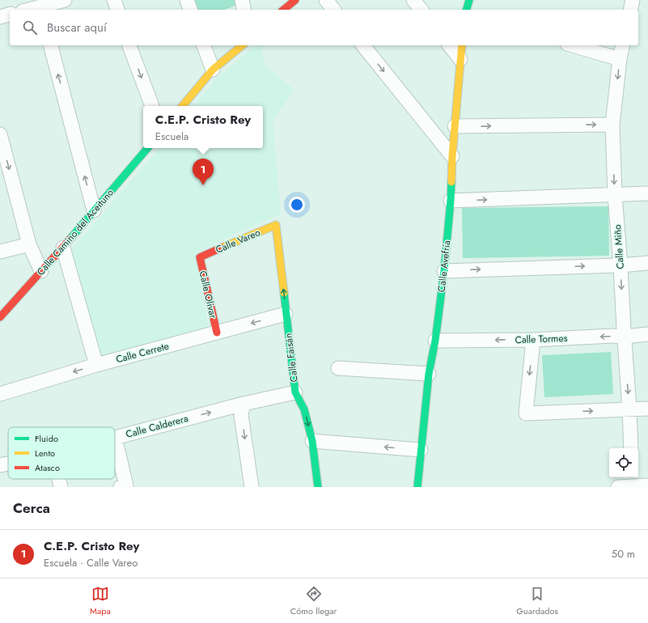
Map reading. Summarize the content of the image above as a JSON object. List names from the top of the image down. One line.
{"streets":{"street":["Calle Camino del Aceituno","Calle Vareo","Calle Miño","Calle Avefría","Calle Olivar","Calle Tormes","Calle Cerrete","Calle Faisán","Calle Calderera"]},"crossings":[["Calle Vareo","Calle Olivar"],["Calle Vareo","Calle Faisán"],["Calle Miño","Calle Tormes"],["Calle Avefría","Calle Tormes"],["Calle Olivar","Calle Cerrete"],["Calle Cerrete","Calle Faisán"],["Calle Faisán","Calle Calderera"]],"one_way":["Calle Miño","Calle Cerrete","Calle Calderera"],"legend":["Fluido","Lento","Atasco"],"page":{"search":"Buscar aquí","popup":["C.E.P. Cristo Rey","Escuela"],"pins":"1","heading":"Cerca","list":[{"mark":"1","name":"C.E.P. Cristo Rey","note":"Escuela · Calle Vareo","value":"50 m"}],"nav":["Mapa","Cómo llegar","Guardados"]}}
